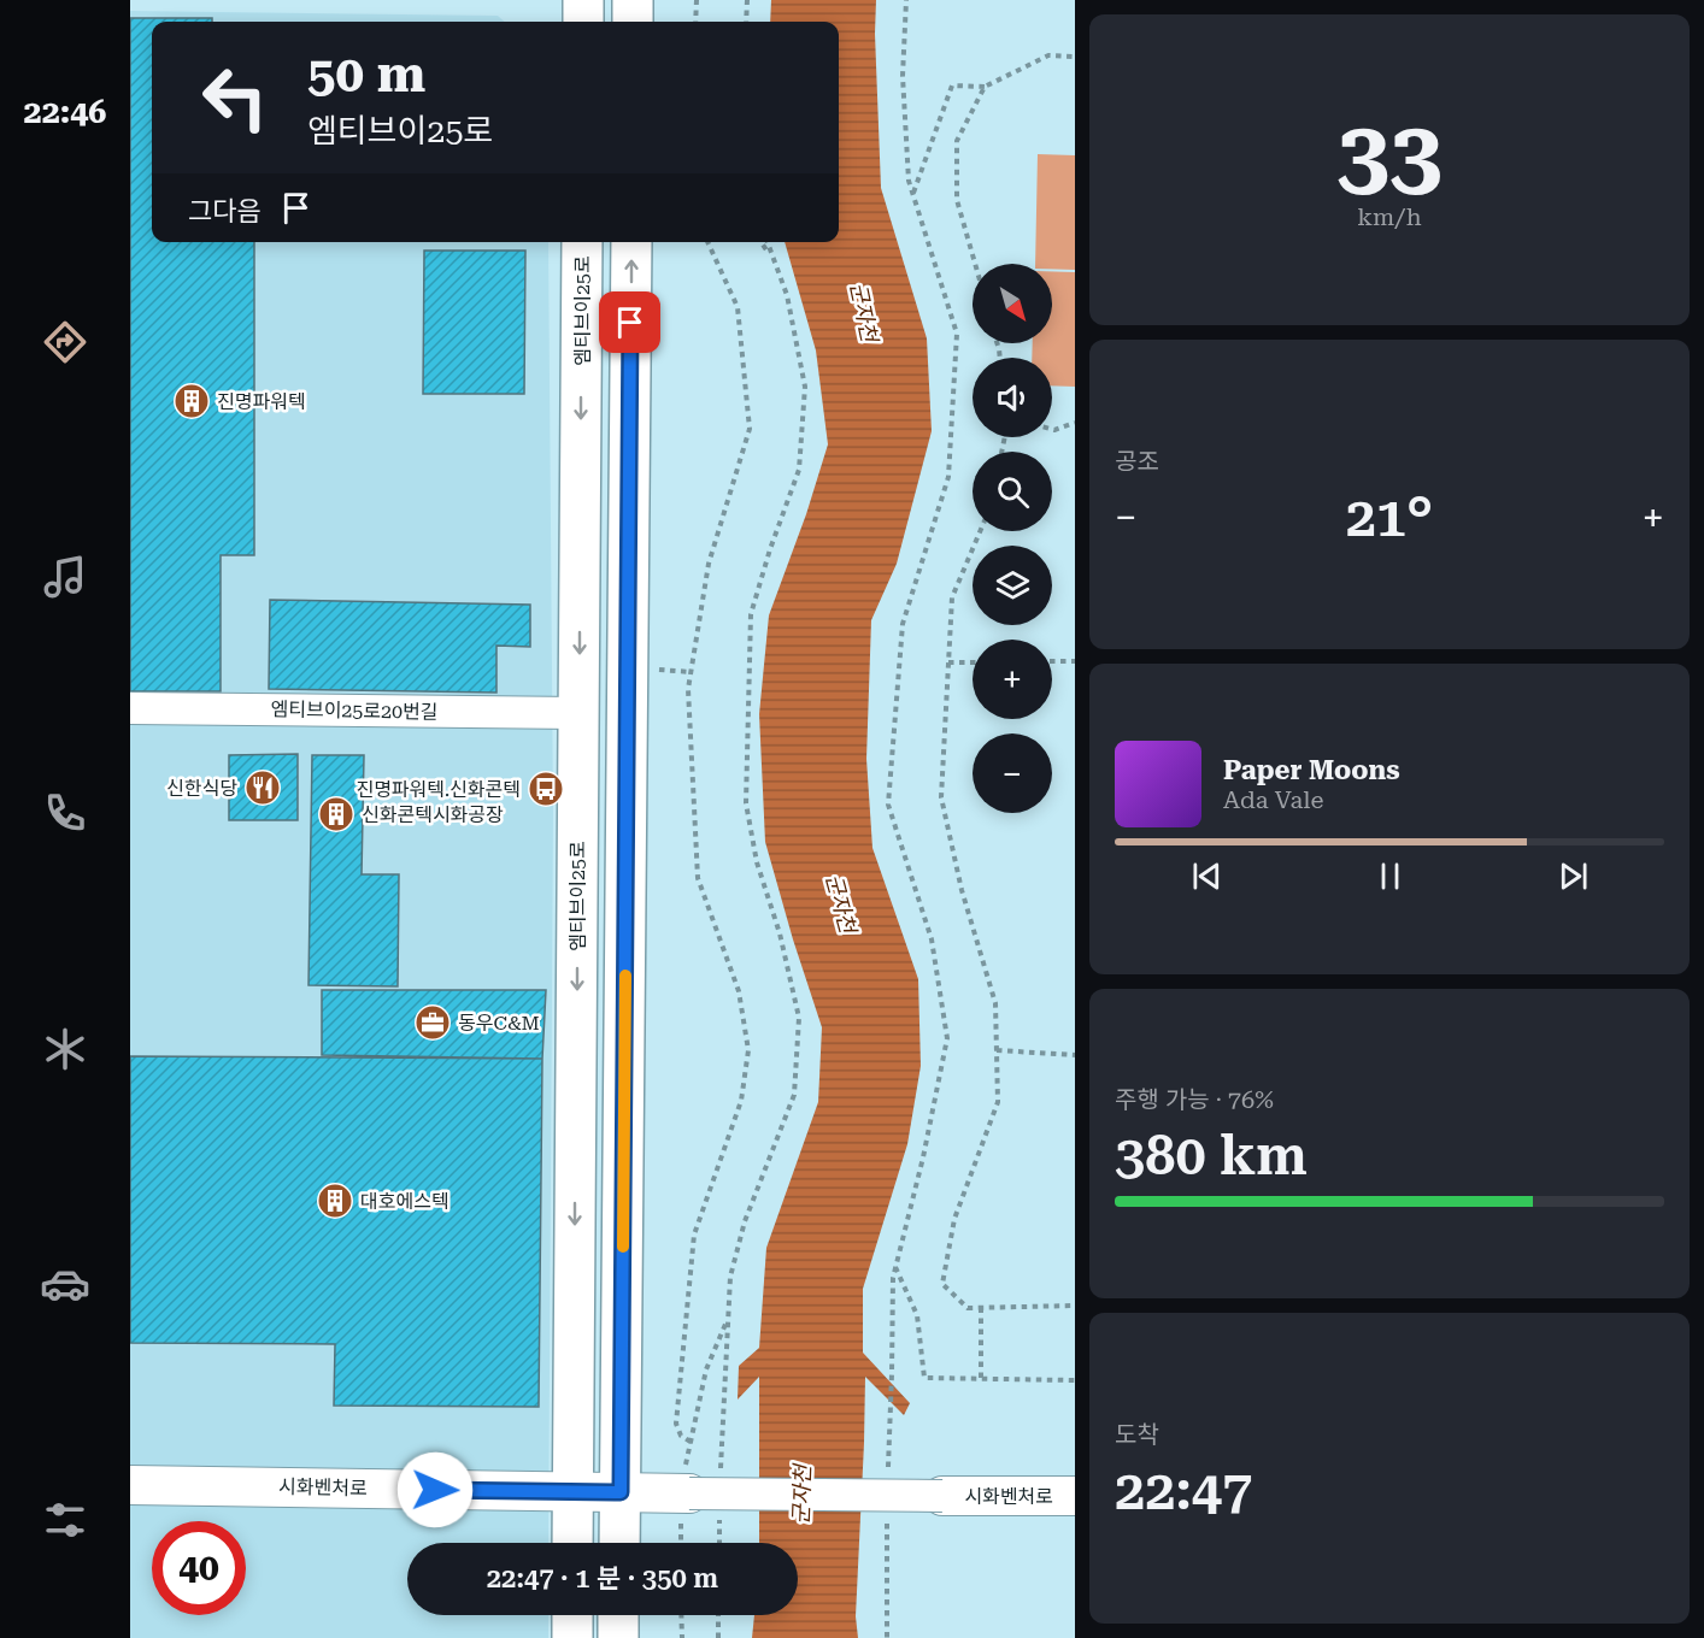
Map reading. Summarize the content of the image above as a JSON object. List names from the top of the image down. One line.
{"streets":{"main road":["엠티브이25로"],"street":["엠티브이25로20번길","시화벤처로"]},"crossings":[["엠티브이25로","엠티브이25로20번길"],["엠티브이25로","시화벤처로"]],"water":["군자천"],"places":{"building":["진명파워텍","신화콘텍시화공장","대호에스텍"],"restaurant":["신한식당"],"bus stop":["진명파워텍.신화콘텍"],"office":["동우C&M"]},"north":"bottom right","page":{"tabs":"22:46","tile":[["33","km/h"],"공조",["주행 가능 · 76%","380 km"],["도착","22:47"]],"turn":["50 m","엠티브이25로"],"then":"그다음","map_buttons":["+","−"],"heat":["−","21°","+"],"song":["Paper Moons","Ada Vale"],"limit":"40","trip":"22:47 · 1 분 · 350 m"}}
